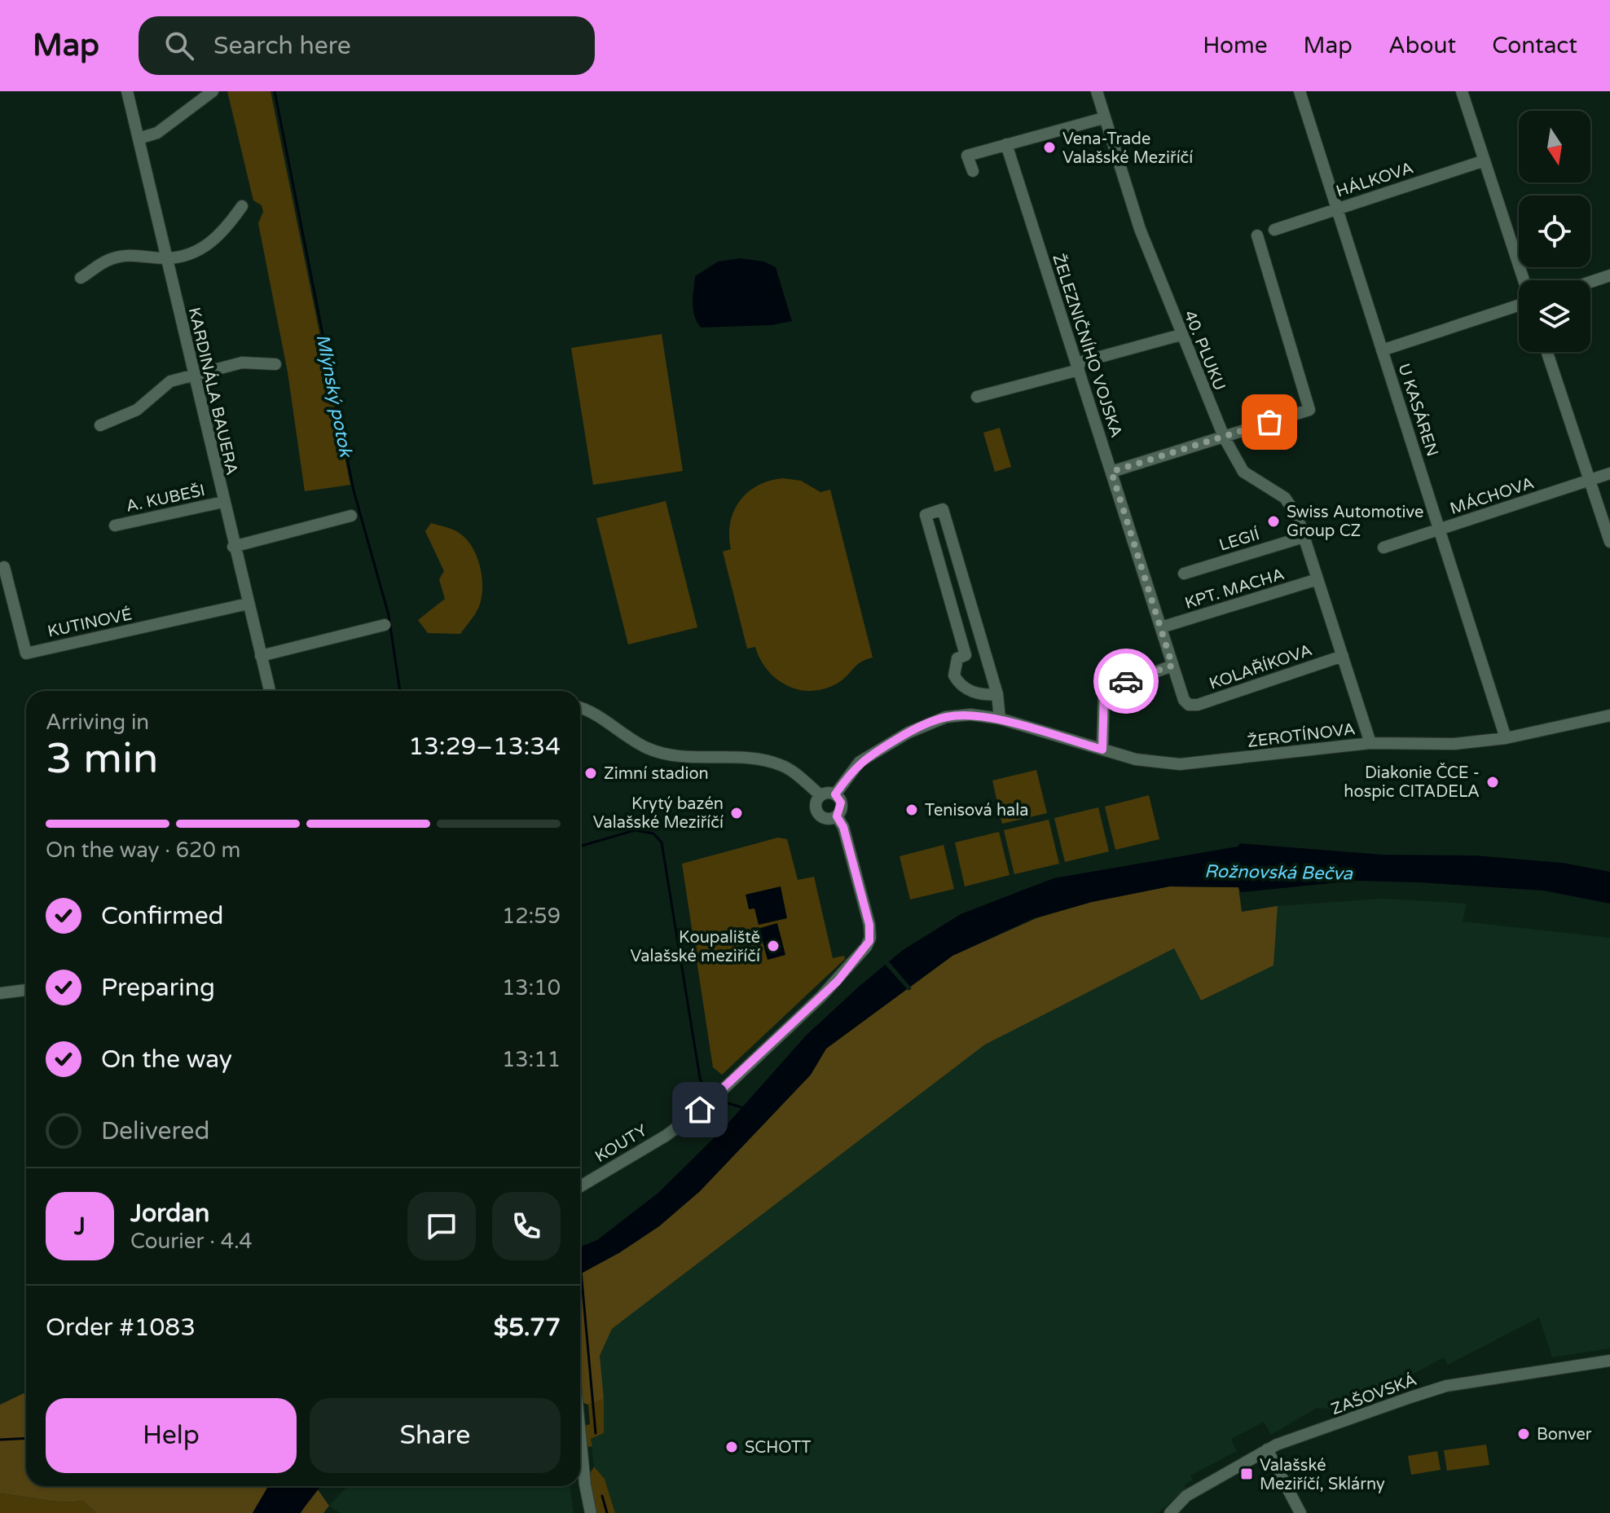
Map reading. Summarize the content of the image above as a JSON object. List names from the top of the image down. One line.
{"streets":{"street":["HÁLKOVA","ŽELEZNIČNÍHO VOJSKA","40. PLUKU","KARDINÁLA BAUERA","U KASÁREN","MÁCHOVA","A. KUBEŠI","LEGIÍ","KPT. MACHA","KUTINOVÉ","KOLAŘÍKOVA","ŽEROTÍNOVA","KOUTY","ZAŠOVSKÁ"]},"crossings":[["HÁLKOVA","U KASÁREN"],["ŽELEZNIČNÍHO VOJSKA","KPT. MACHA"],["ŽELEZNIČNÍHO VOJSKA","KOLAŘÍKOVA"],["40. PLUKU","LEGIÍ"],["40. PLUKU","KPT. MACHA"],["40. PLUKU","KOLAŘÍKOVA"],["40. PLUKU","ŽEROTÍNOVA"],["KARDINÁLA BAUERA","A. KUBEŠI"],["KARDINÁLA BAUERA","KUTINOVÉ"],["U KASÁREN","MÁCHOVA"],["U KASÁREN","ŽEROTÍNOVA"],["ŽEROTÍNOVA","KOUTY"]],"water":["Mlýnský potok","Rožnovská Bečva"],"places":{"other":["Vena-Trade Valašské Meziříčí","Swiss Automotive Group CZ","Zimní stadion","Diakonie ČCE - hospic CITADELA","Tenisová hala","Krytý bazén Valašské Meziříčí","Koupaliště Valašské meziříčí","Bonver","SCHOTT"],"transit":["Valašské Meziříčí, Sklárny"]},"north":"bottom","page":{"header":"Map","search":"Search here","nav":["Home","Map","About","Contact"],"heading":["3 min","Arriving in","13:29–13:34"],"panel":["Jordan","Courier · 4.4","Order #1083","$5.77"],"bar":"On the way · 620 m","list":[["Confirmed","12:59"],["Preparing","13:10"],["On the way","13:11"],"Delivered"],"round":"J","buttons":["Help","Share"]}}
